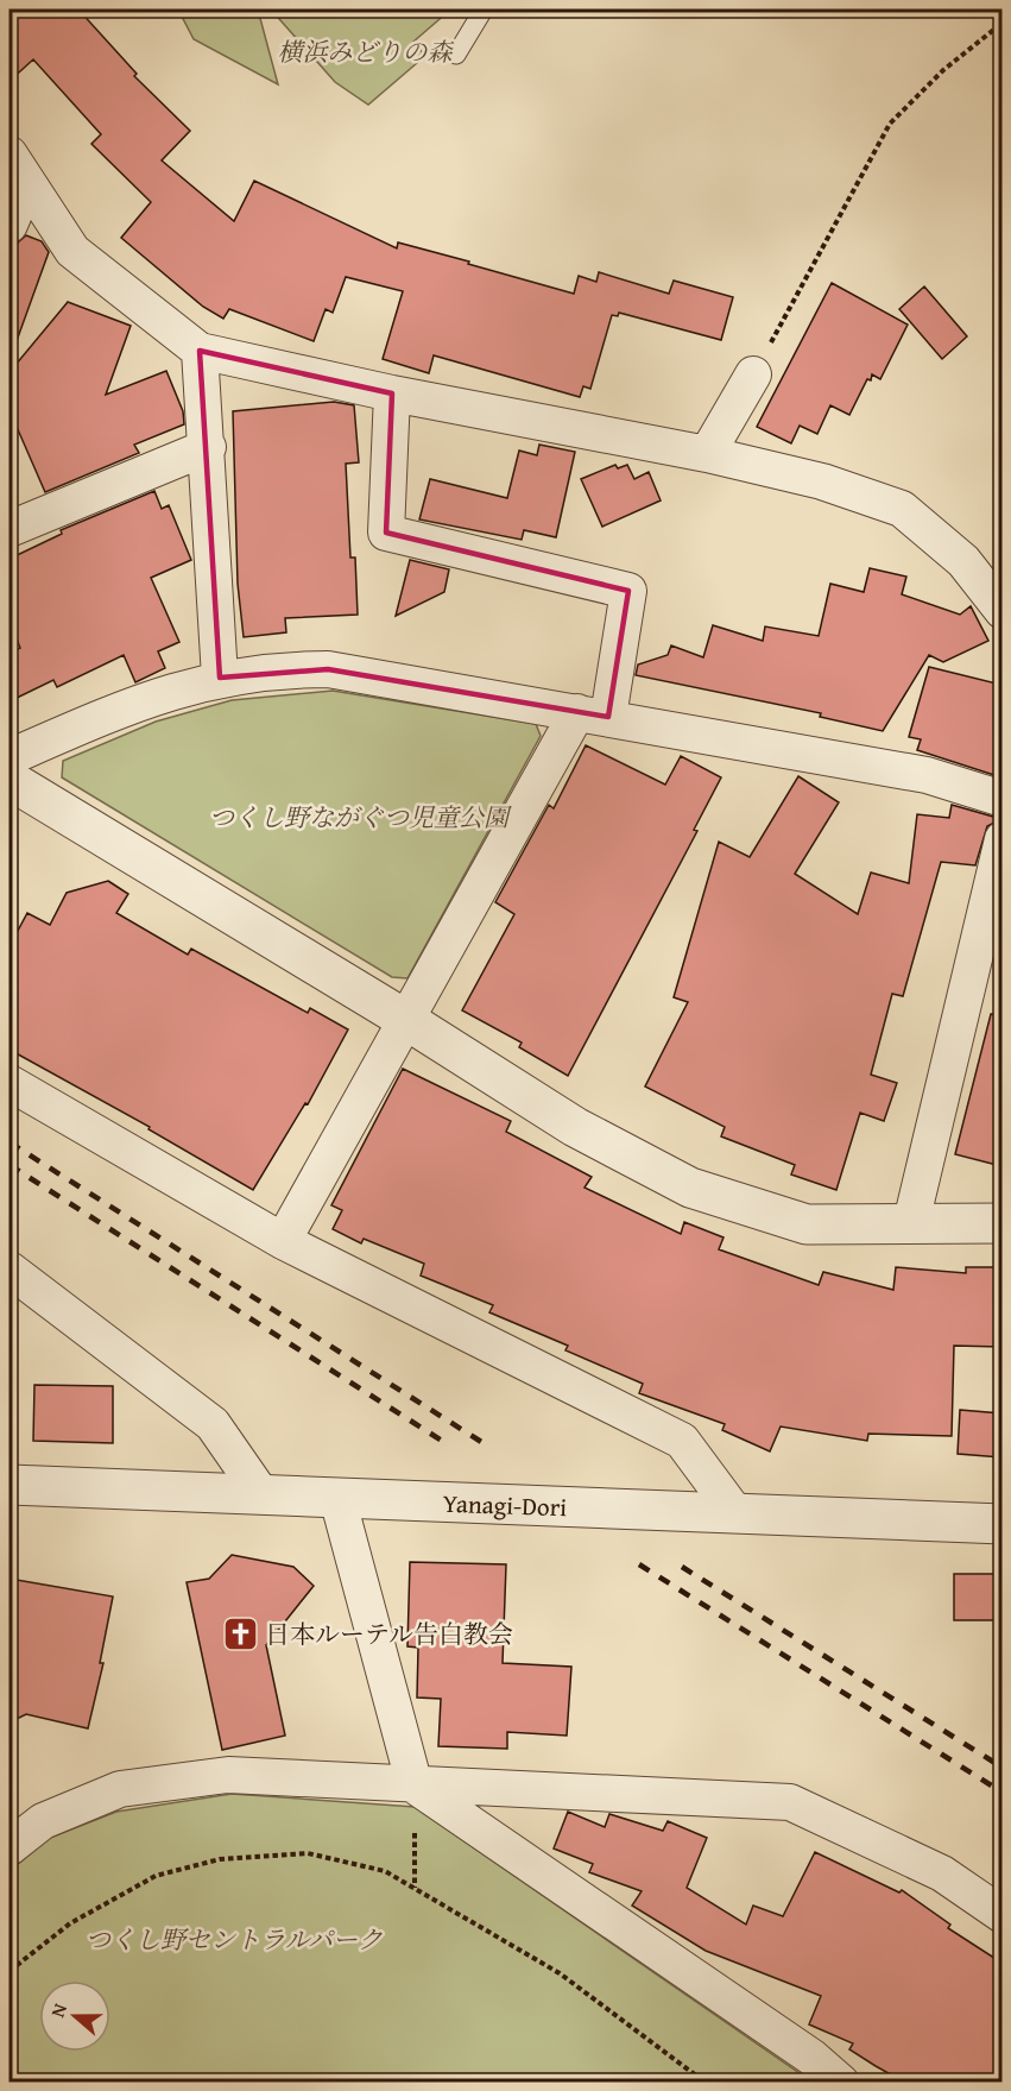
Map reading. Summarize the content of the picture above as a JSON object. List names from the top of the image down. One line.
{"streets":{"street":["Yanagi-Dori"]},"parks":["横浜みどりの森","つくし野ながぐつ児童公園","つくし野セントラルパーク"],"places":{"church":["日本ルーテル告白教会"]},"north":"left"}
